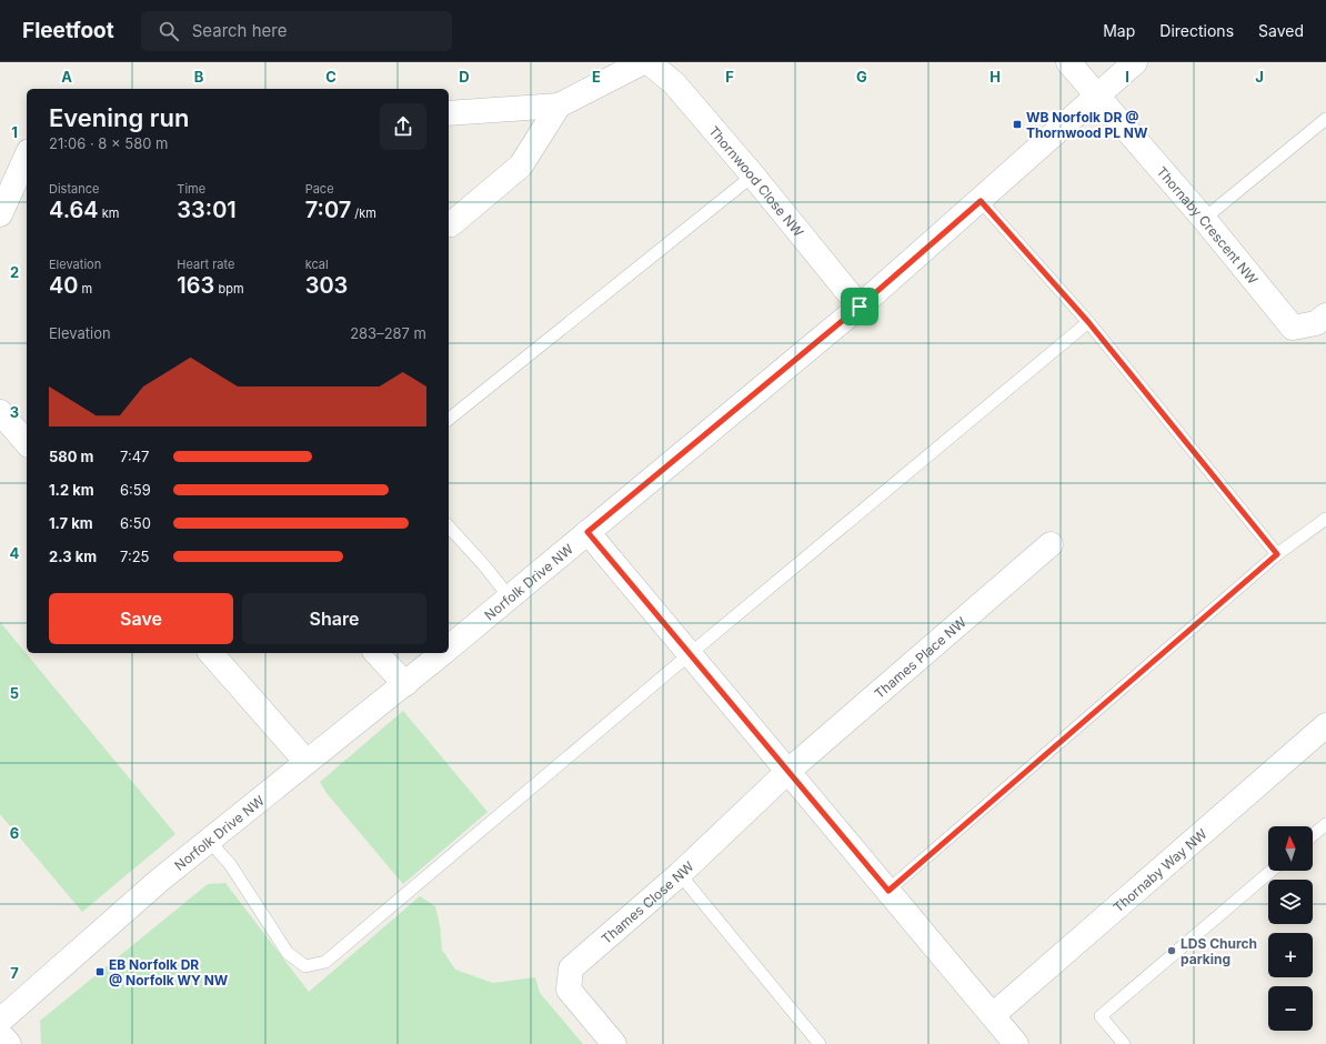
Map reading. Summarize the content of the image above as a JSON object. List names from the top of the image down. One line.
{"streets":{"street":["Thornwood Close NW","Thornaby Crescent NW","Norfolk Drive NW","Thames Place NW","Thornaby Way NW","Thames Close NW"]},"crossings":[["Thornwood Close NW","Norfolk Drive NW"],["Thornaby Crescent NW","Norfolk Drive NW"],["Thames Place NW","Thames Close NW"]],"places":{"transit":["WB Norfolk DR @ Thornwood PL NW","EB Norfolk DR @ Norfolk WY NW"],"other":["LDS Church parking"]},"north":"top","page":{"header":"Fleetfoot","search":"Search here","nav":["Map","Directions","Saved"],"heading":["Evening run","21:06 · 8 × 580 m"],"stats":[["Distance","4.64 km"],["Time","33:01"],["Pace","7:07 /km"],["Elevation","40 m"],["Heart rate","163 bpm"],["kcal","303"]],"chart":["Elevation","283–287 m"],"list":[{"name":"580 m","note":"7:47"},{"name":"1.2 km","note":"6:59"},{"name":"1.7 km","note":"6:50"},{"name":"2.3 km","note":"7:25"}],"buttons":["Save","Share"],"map_buttons":["+","−"]},"grid":{"columns":["A","B","C","D","E","F","G","H","I","J"],"rows":["1","2","3","4","5","6","7"]}}
